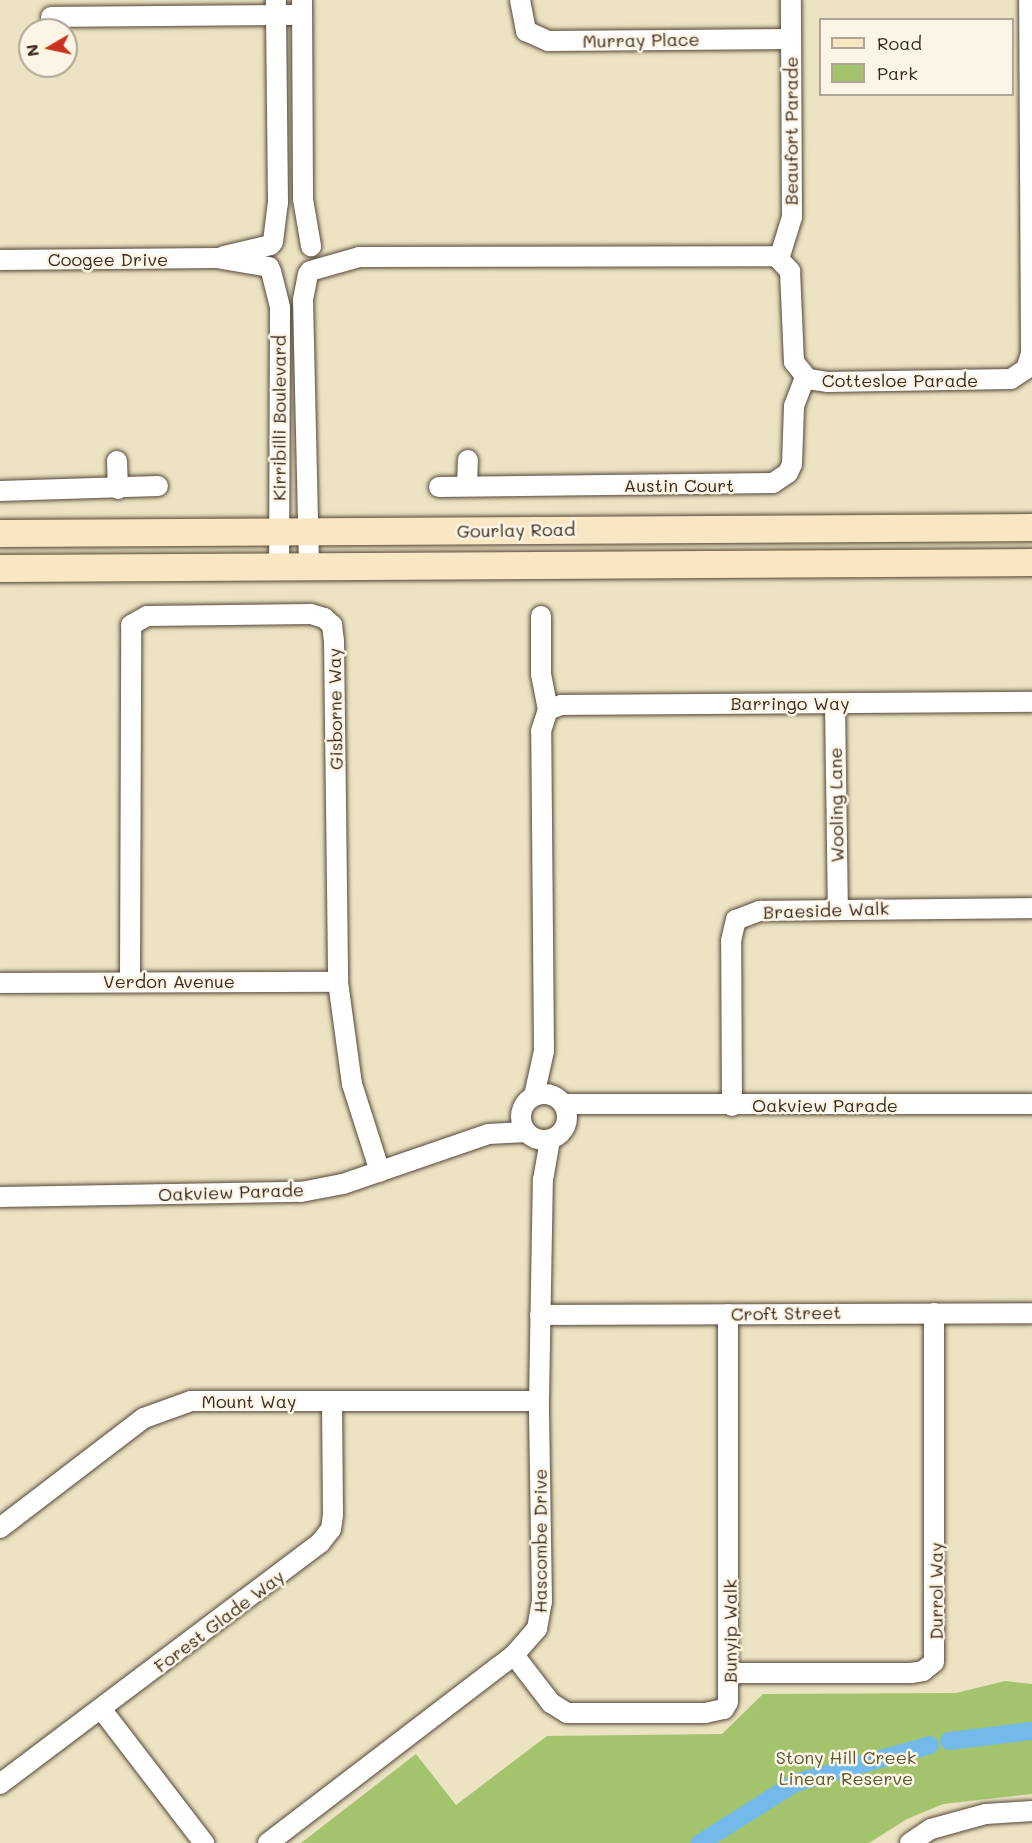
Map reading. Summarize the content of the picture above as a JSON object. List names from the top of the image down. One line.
{"streets":{"main road":["Gourlay Road"],"street":["Murray Place","Beaufort Parade","Coogee Drive","Cottesloe Parade","Kirribilli Boulevard","Austin Court","Barringo Way","Gisborne Way","Wooling Lane","Braeside Walk","Verdon Avenue","Oakview Parade","Croft Street","Mount Way","Hascombe Drive","Durrol Way","Forest Glade Way","Bunyip Walk"]},"crossings":[["Murray Place","Beaufort Parade"],["Beaufort Parade","Cottesloe Parade"],["Coogee Drive","Kirribilli Boulevard"],["Cottesloe Parade","Austin Court"],["Kirribilli Boulevard","Gourlay Road"],["Barringo Way","Wooling Lane"],["Gisborne Way","Verdon Avenue"],["Gisborne Way","Oakview Parade"],["Wooling Lane","Braeside Walk"],["Braeside Walk","Oakview Parade"],["Oakview Parade","Hascombe Drive"],["Croft Street","Hascombe Drive"],["Croft Street","Durrol Way"],["Croft Street","Bunyip Walk"],["Mount Way","Hascombe Drive"],["Mount Way","Forest Glade Way"],["Hascombe Drive","Bunyip Walk"],["Durrol Way","Bunyip Walk"]],"parks":["Stony Hill Creek Linear Reserve"],"legend":["Road","Park"],"north":"left"}
